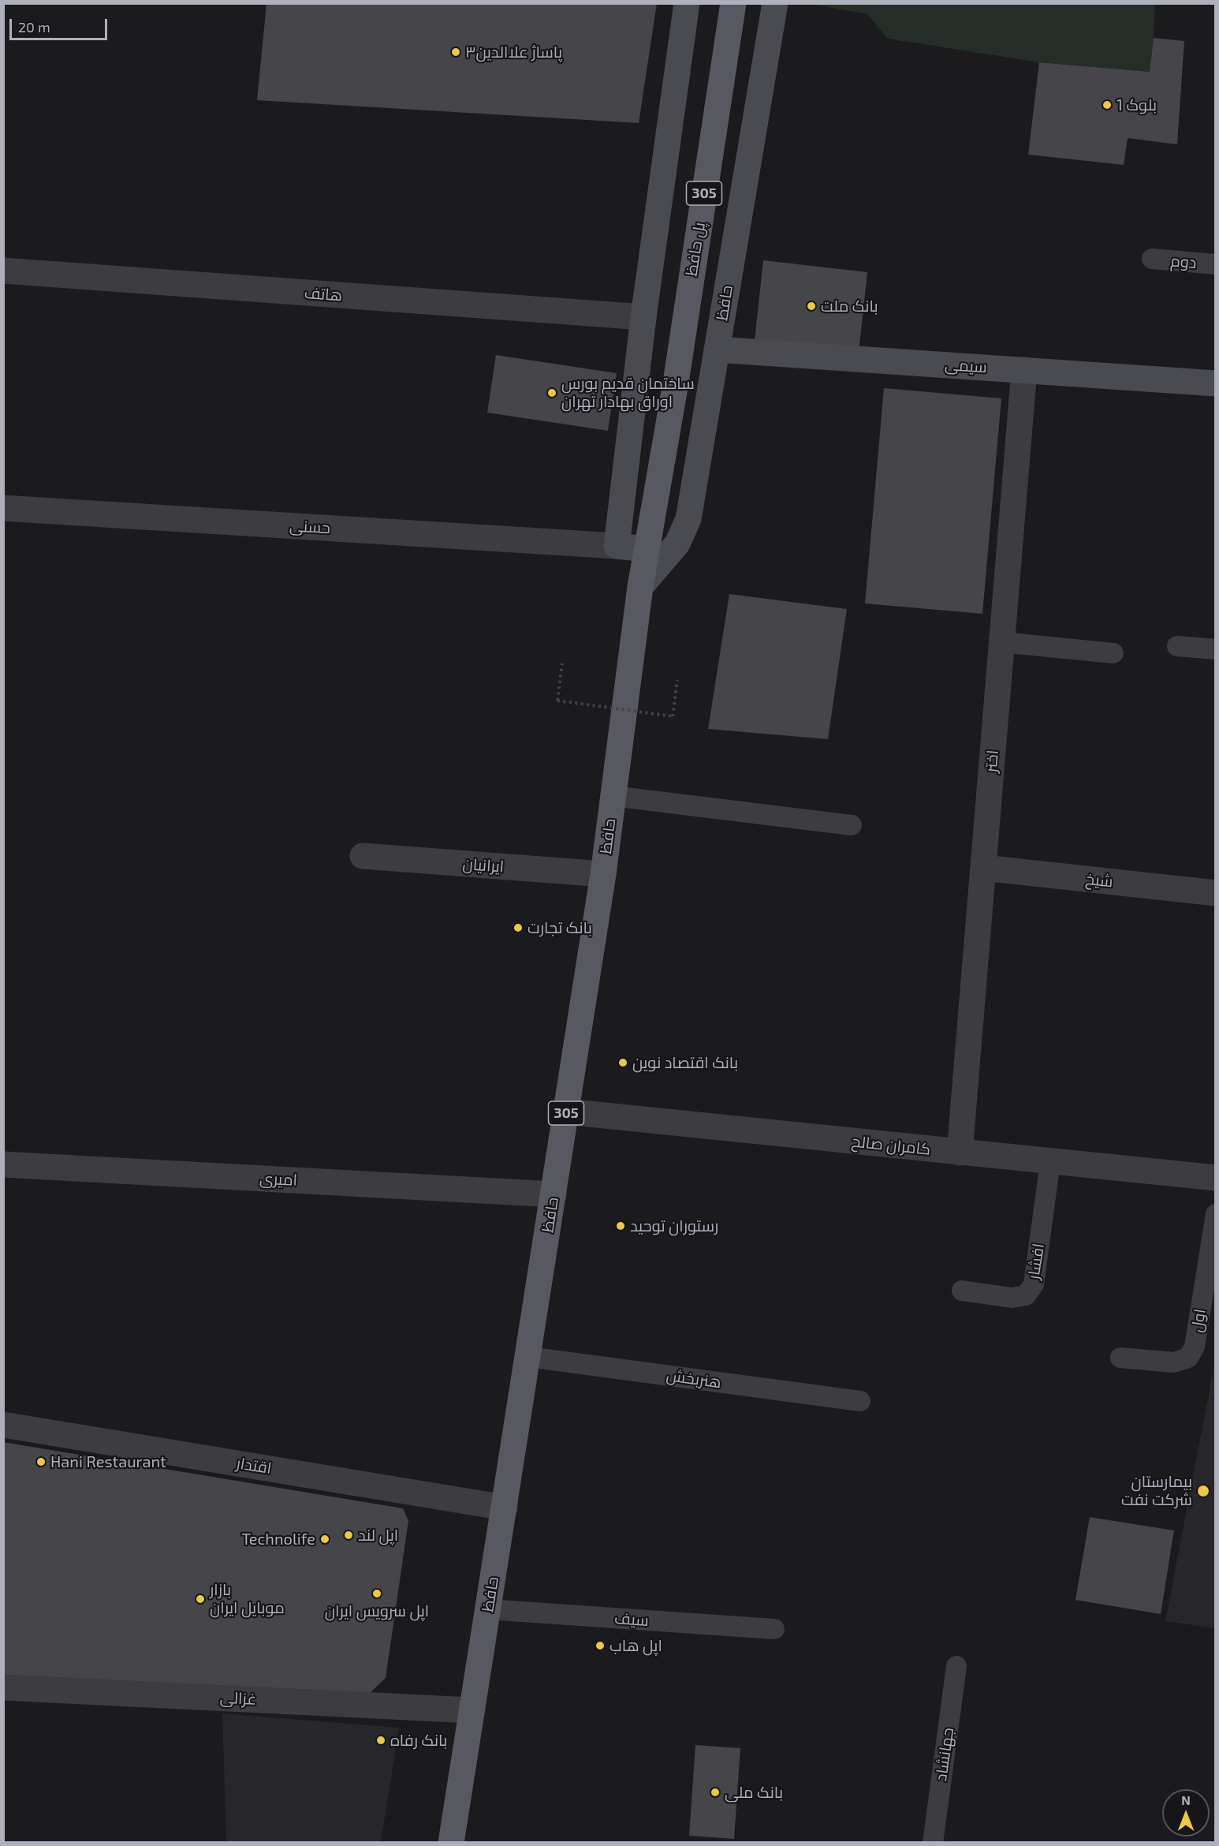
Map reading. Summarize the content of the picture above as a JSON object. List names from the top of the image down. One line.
{"streets":{"main road":["305","پل حافظ","حافظ","سیمی"],"street":["هاتف","حسنی","اختر","ایرانیان","شیخ","کامران صالح","امیری","اقتدار","غزالی"],"lane":["دوم","افشار","اول","هنربخش","سیف","جهانشاد"]},"crossings":[["پل حافظ","حافظ"],["حافظ","سیمی"],["حافظ","ایرانیان"],["حافظ","کامران صالح"],["حافظ","امیری"],["حافظ","هنربخش"],["حافظ","اقتدار"],["حافظ","سیف"],["حافظ","غزالی"],["سیمی","اختر"],["اختر","شیخ"],["اختر","کامران صالح"],["کامران صالح","افشار"]],"places":["پاساژ علاالدین۳","بلوک 1","بانک ملت","ساختمان قدیم بورس اوراق بهادار تهران","بانک تجارت","بانک اقتصاد نوین","رستوران توحید","Hani Restaurant","بیمارستان شرکت نفت","اپل لند","Technolife","اپل سرویس ایران","بازار موبایل ایران","اپل هاب","بانک رفاه","بانک ملی"],"scale_bar":"20 m","north":"top"}
